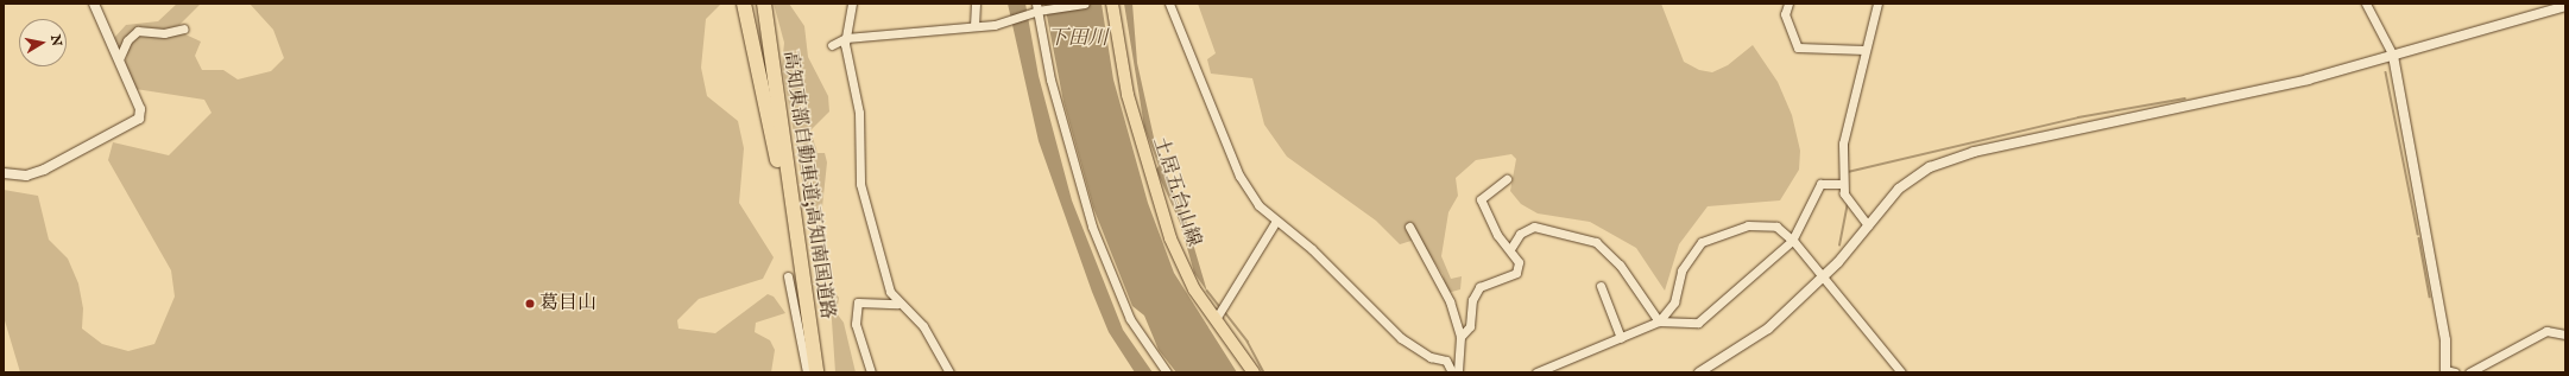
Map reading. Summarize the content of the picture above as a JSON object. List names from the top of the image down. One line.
{"streets":{"highway":["高知東部自動車道;高知南国道路"],"main road":["土居五台山線"]},"water":["下田川"],"places":["葛目山"],"north":"right"}
